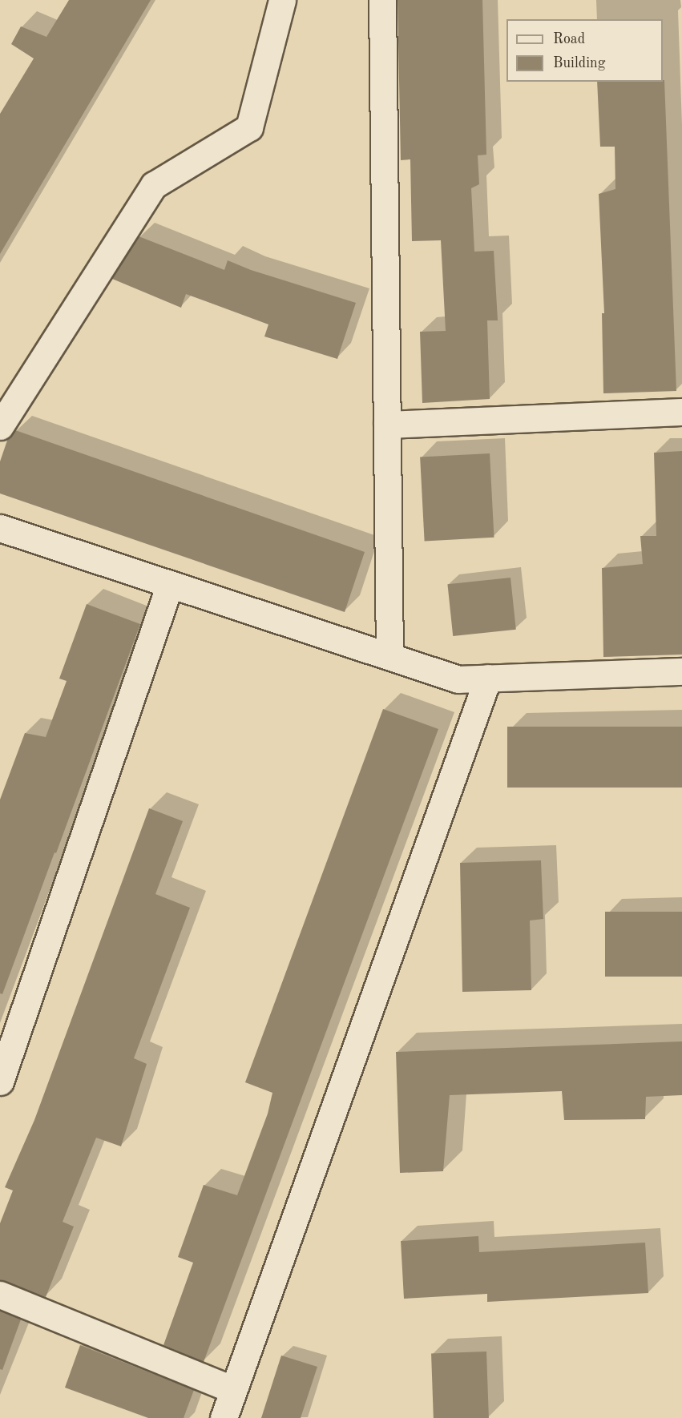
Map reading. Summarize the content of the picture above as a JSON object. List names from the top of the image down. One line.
{"legend":["Road","Building"]}
